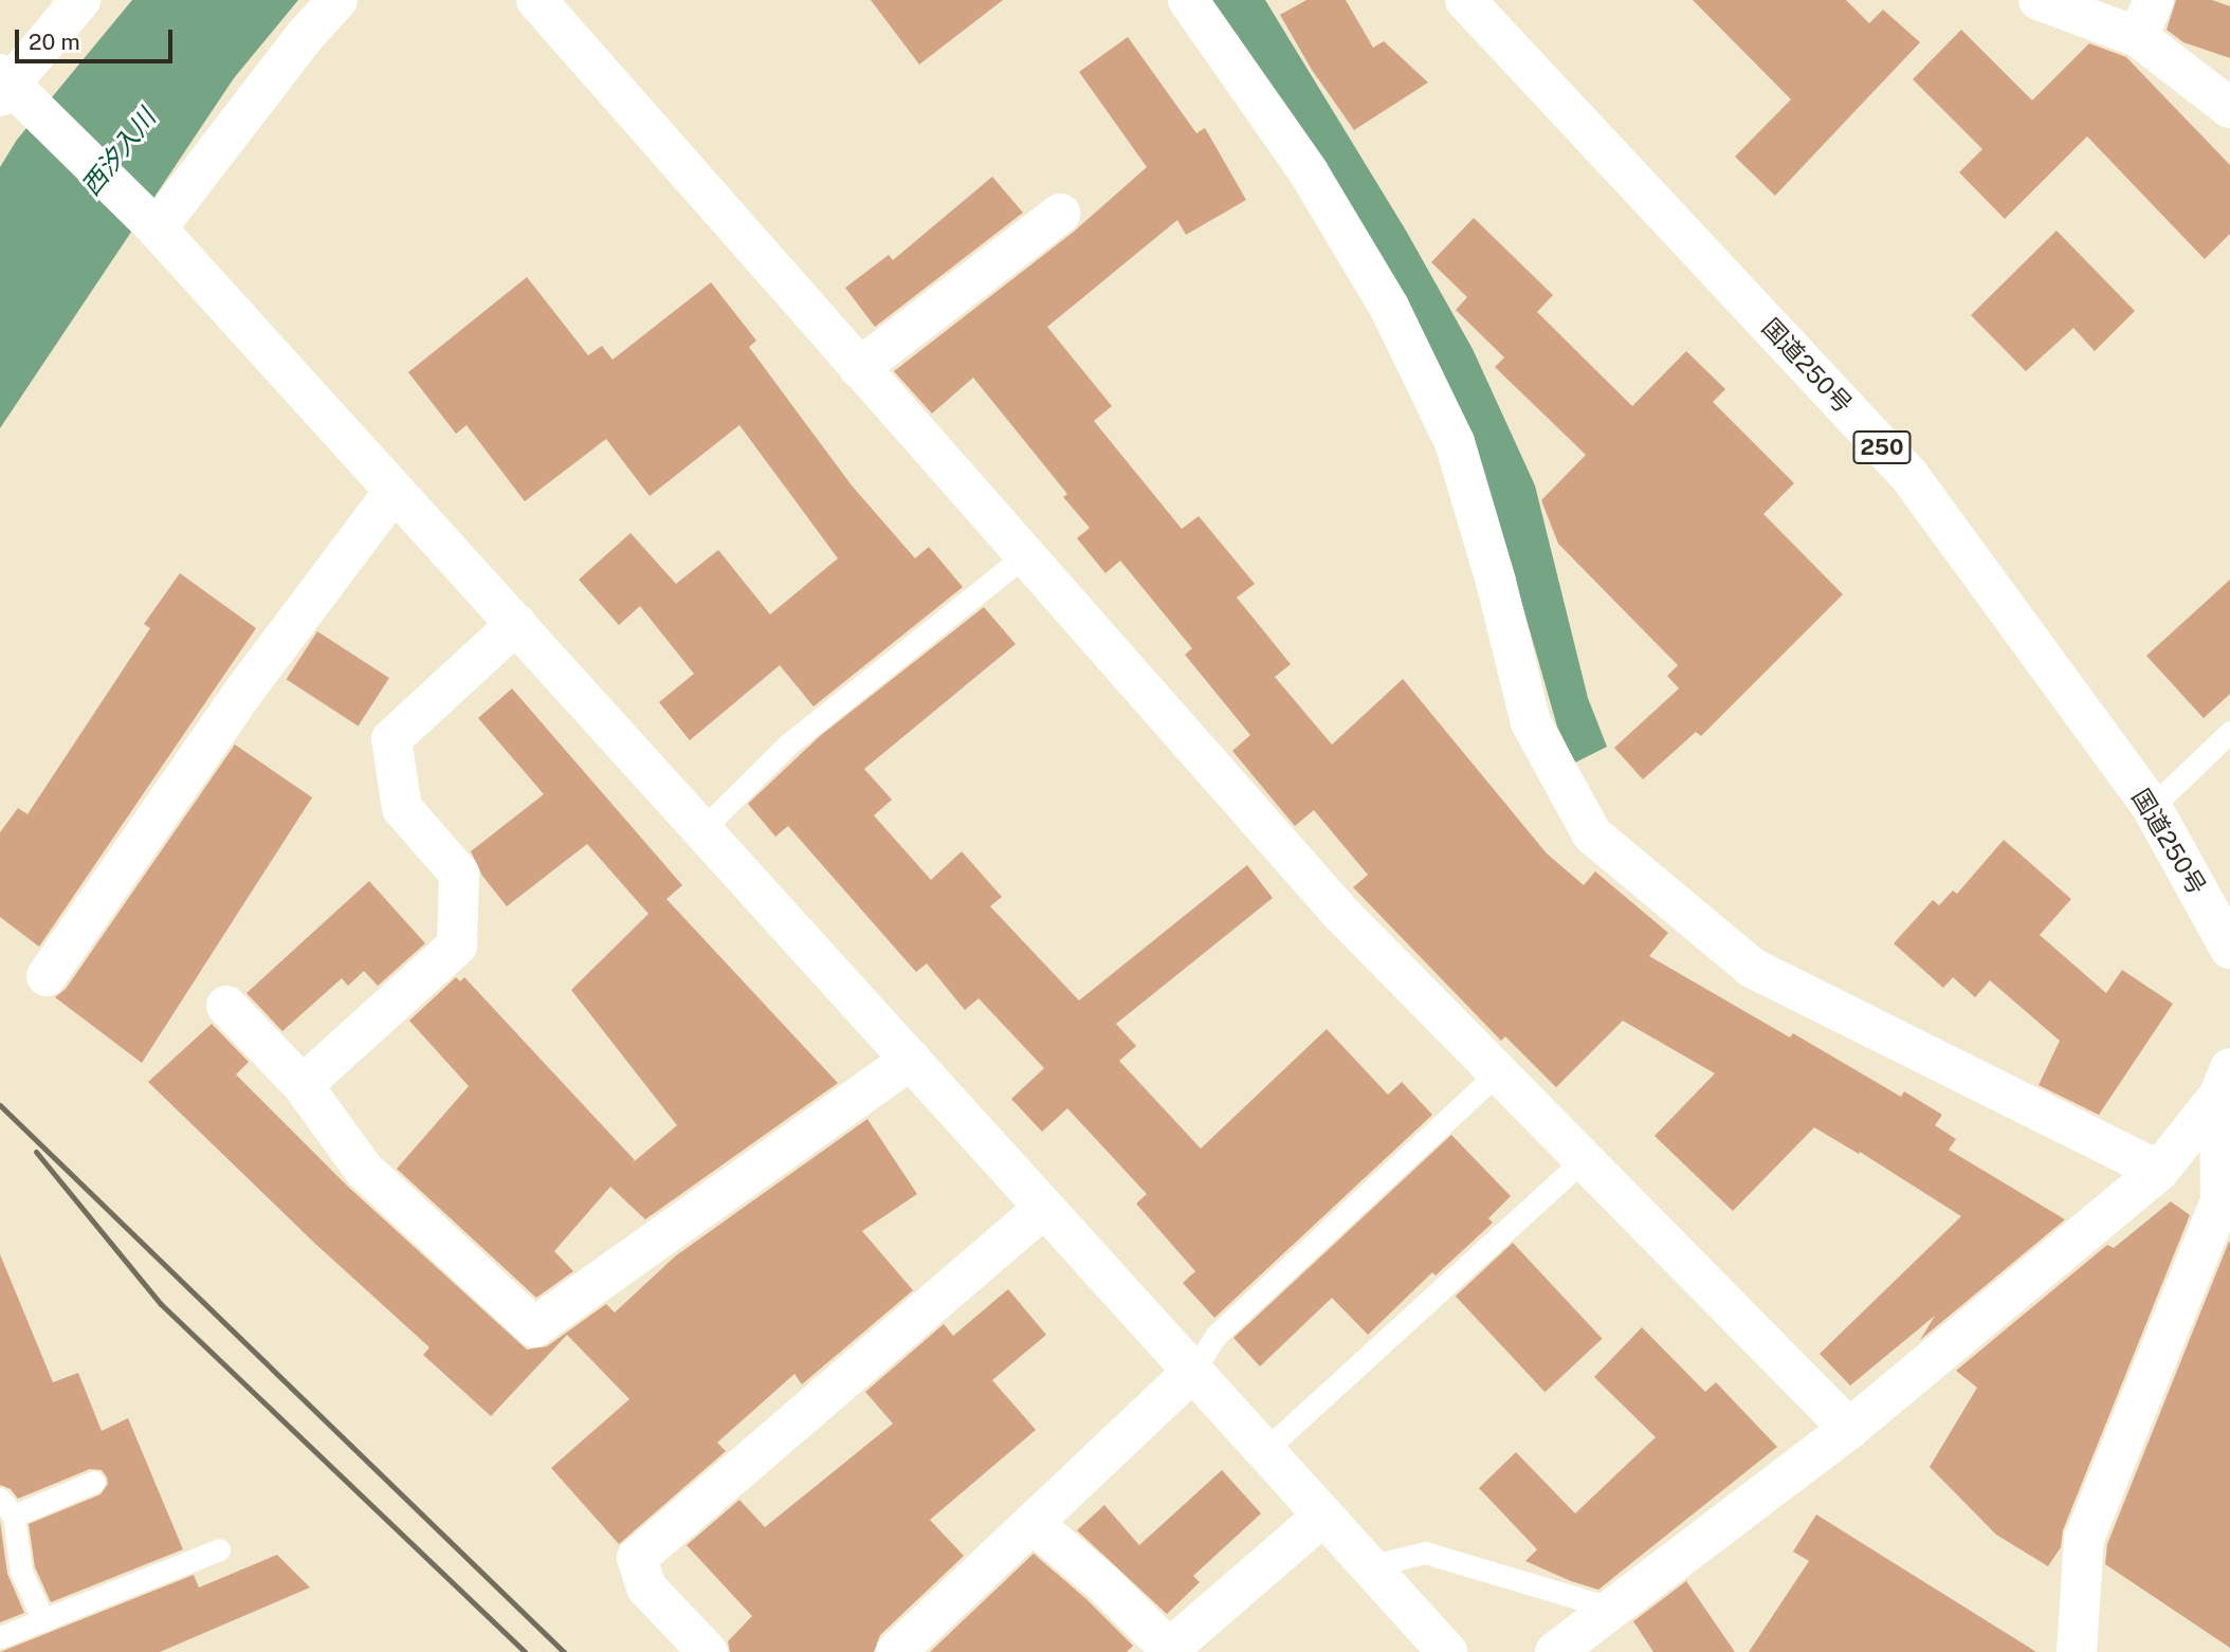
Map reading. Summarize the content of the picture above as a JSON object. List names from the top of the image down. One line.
{"streets":{"main road":["国道250号","250"]},"water":["西汐入川"],"scale_bar":"20 m"}
